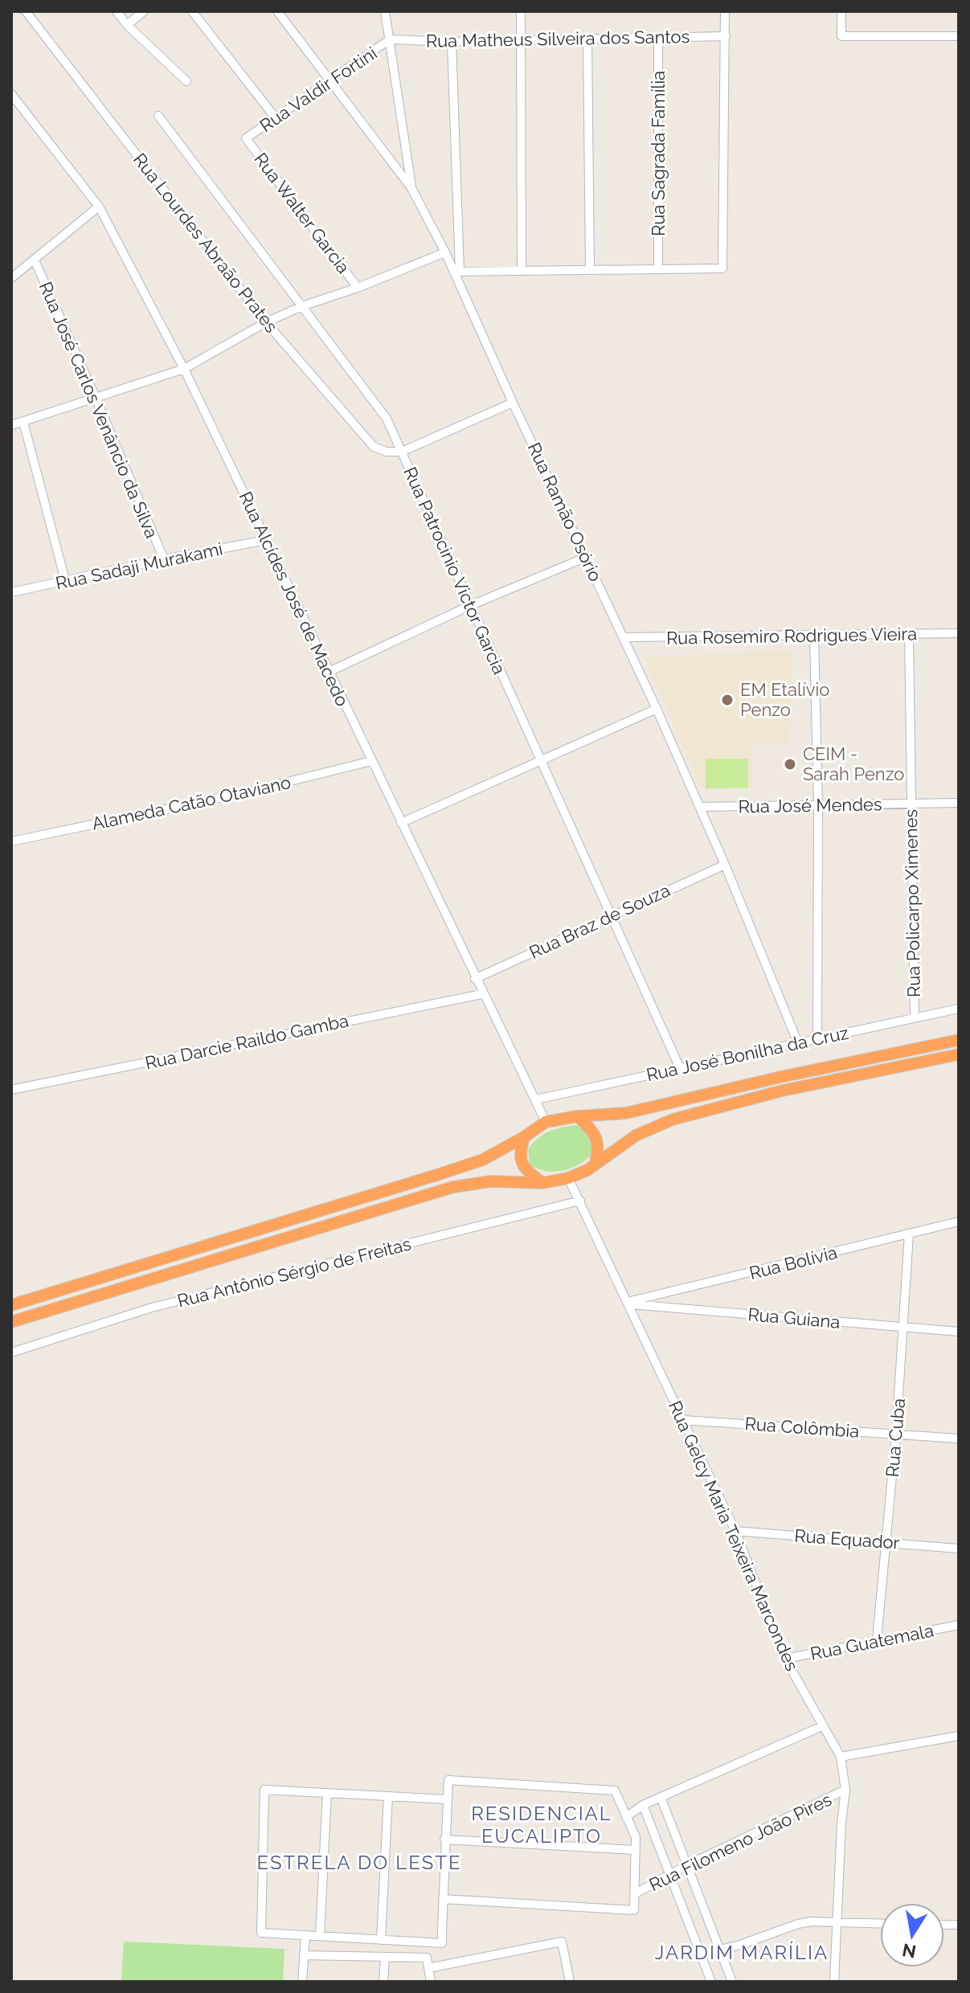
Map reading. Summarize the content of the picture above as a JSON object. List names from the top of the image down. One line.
{"streets":{"street":["Rua Matheus Silveira dos Santos","Rua Valdir Fortini","Rua Sagrada Família","Rua Walter Garcia","Rua Lourdes Abraão Prates","Rua José Carlos Venâncio da Silva","Rua Ramão Osório","Rua Sadaji Murakami","Rua Patrocinio Victor Garcia","Rua Alcídes José de Macedo","Rua Rosemiro Rodrigues Vieira","Alameda Catão Otaviano","Rua José Mendes","Rua Policarpo Ximenes","Rua Braz de Souza","Rua Darcie Raildo Gamba","Rua José Bonilha da Cruz","Rua Bolívia","Rua Antônio Sérgio de Freitas","Rua Guiana","Rua Colômbia","Rua Cuba","Rua Gelcy Maria Teixeira Marcondes","Rua Equador","Rua Guatemala","Rua Filomeno João Pires"]},"crossings":[["Rua Matheus Silveira dos Santos","Rua Valdir Fortini"],["Rua Matheus Silveira dos Santos","Rua Sagrada Família"],["Rua Valdir Fortini","Rua Walter Garcia"],["Rua Valdir Fortini","Rua Ramão Osório"],["Rua Lourdes Abraão Prates","Rua Patrocinio Victor Garcia"],["Rua José Carlos Venâncio da Silva","Rua Sadaji Murakami"],["Rua Ramão Osório","Rua Rosemiro Rodrigues Vieira"],["Rua Ramão Osório","Rua José Mendes"],["Rua Ramão Osório","Rua Braz de Souza"],["Rua Ramão Osório","Rua José Bonilha da Cruz"],["Rua Sadaji Murakami","Rua Alcídes José de Macedo"],["Rua Patrocinio Victor Garcia","Rua Braz de Souza"],["Rua Patrocinio Victor Garcia","Rua José Bonilha da Cruz"],["Rua Alcídes José de Macedo","Alameda Catão Otaviano"],["Rua Alcídes José de Macedo","Rua Braz de Souza"],["Rua Alcídes José de Macedo","Rua Darcie Raildo Gamba"],["Rua Alcídes José de Macedo","Rua José Bonilha da Cruz"],["Rua Alcídes José de Macedo","Rua Gelcy Maria Teixeira Marcondes"],["Rua Rosemiro Rodrigues Vieira","Rua Policarpo Ximenes"],["Rua José Mendes","Rua Policarpo Ximenes"],["Rua Policarpo Ximenes","Rua José Bonilha da Cruz"],["Rua Bolívia","Rua Guiana"],["Rua Bolívia","Rua Cuba"],["Rua Bolívia","Rua Gelcy Maria Teixeira Marcondes"],["Rua Antônio Sérgio de Freitas","Rua Gelcy Maria Teixeira Marcondes"],["Rua Guiana","Rua Cuba"],["Rua Guiana","Rua Gelcy Maria Teixeira Marcondes"],["Rua Colômbia","Rua Cuba"],["Rua Colômbia","Rua Gelcy Maria Teixeira Marcondes"],["Rua Cuba","Rua Equador"],["Rua Cuba","Rua Guatemala"],["Rua Gelcy Maria Teixeira Marcondes","Rua Equador"],["Rua Gelcy Maria Teixeira Marcondes","Rua Guatemala"],["Rua Gelcy Maria Teixeira Marcondes","Rua Filomeno João Pires"]],"districts":["RESIDENCIAL EUCALIPTO","ESTRELA DO LESTE","JARDIM MARÍLIA"],"places":["EM Etalívio Penzo","CEIM - Sarah Penzo"],"north":"bottom"}
